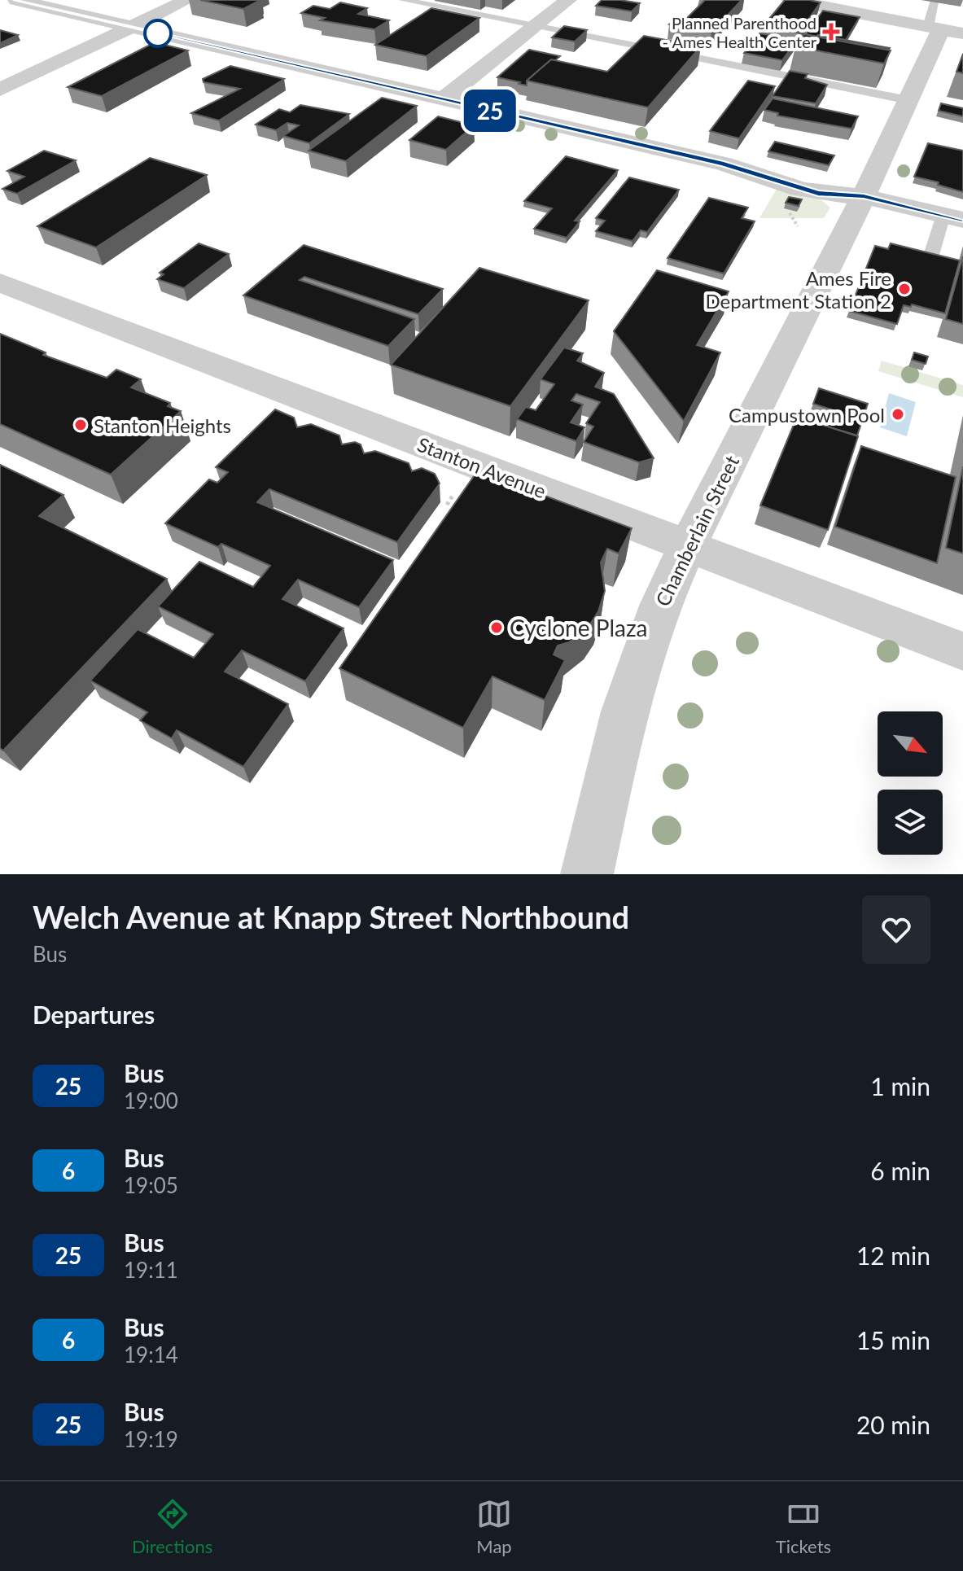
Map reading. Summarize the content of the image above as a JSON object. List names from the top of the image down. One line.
{"streets":{"street":["Stanton Avenue","Chamberlain Street"]},"crossings":[["Stanton Avenue","Chamberlain Street"]],"places":{"health":["Planned Parenthood - Ames Health Center"],"other":["Ames Fire Department Station 2","Campustown Pool","Stanton Heights","Cyclone Plaza"]},"lines":["bus line 25"],"north":"bottom right","page":{"on_map":"25","heading":[["Welch Avenue at Knapp Street Northbound","Bus"],"Departures"],"list":[{"mark":"25","name":"Bus","note":"19:00","value":"1 min"},{"mark":"6","name":"Bus","note":"19:05","value":"6 min"},{"mark":"25","name":"Bus","note":"19:11","value":"12 min"},{"mark":"6","name":"Bus","note":"19:14","value":"15 min"},{"mark":"25","name":"Bus","note":"19:19","value":"20 min"}],"tabs":["Directions","Map","Tickets"]}}
